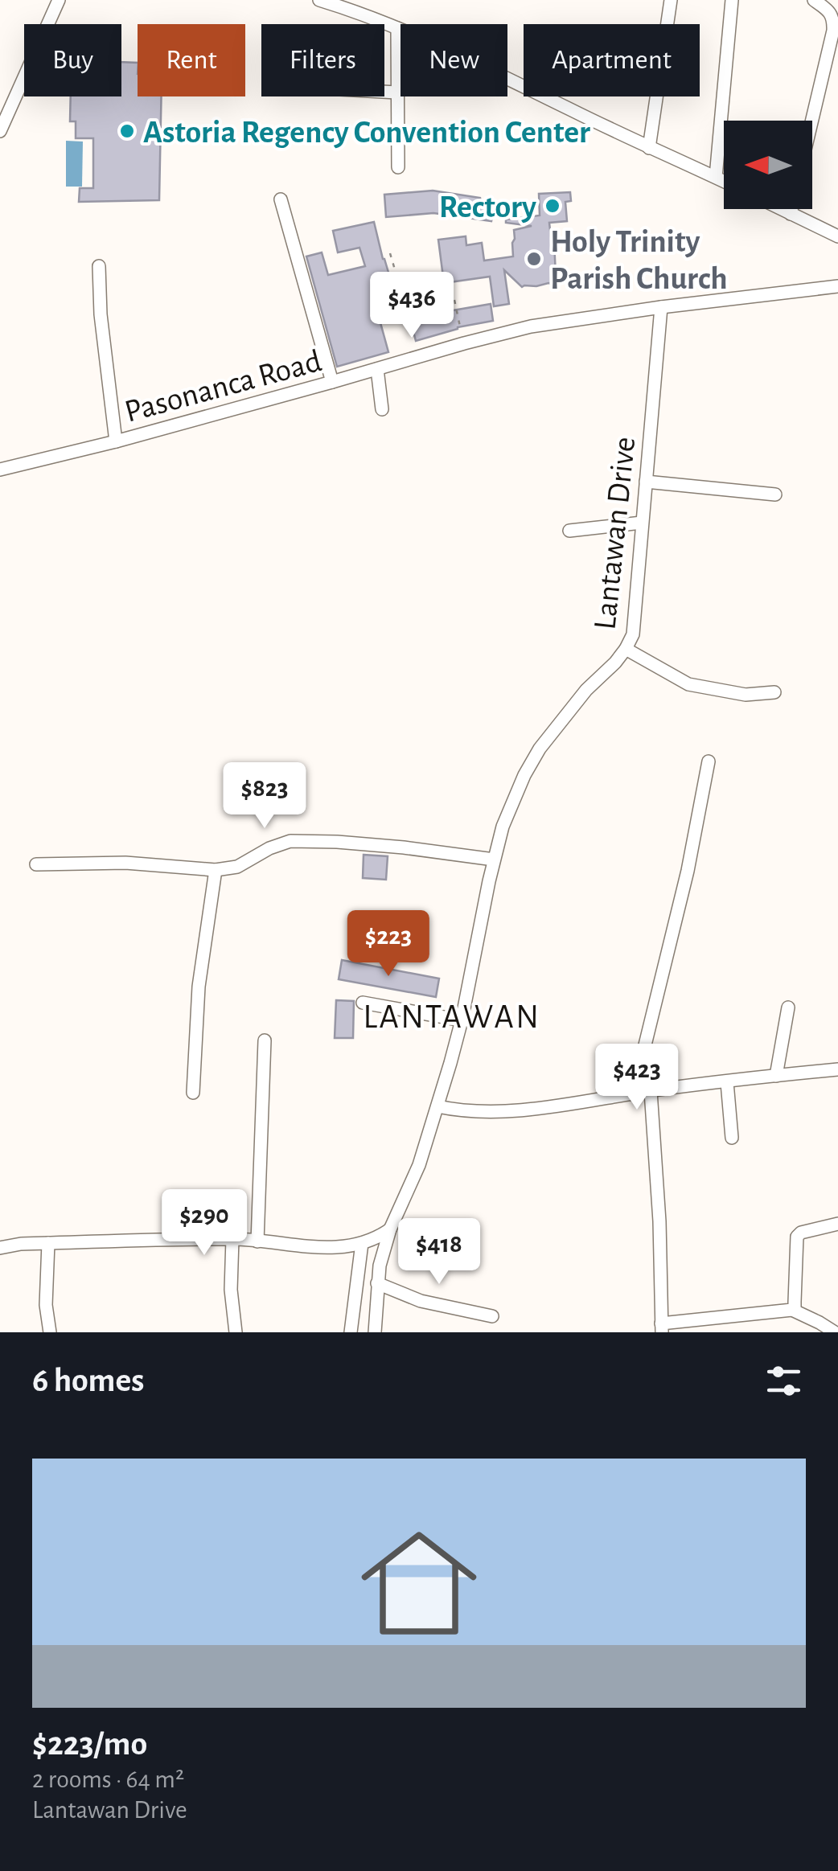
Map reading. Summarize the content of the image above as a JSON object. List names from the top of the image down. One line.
{"streets":{"street":["Pasonanca Road","Lantawan Drive"]},"crossings":[["Pasonanca Road","Lantawan Drive"]],"districts":["LANTAWAN"],"places":["Astoria Regency Convention Center","Rectory","Holy Trinity Parish Church"],"north":"left","page":{"chip":["Buy","Rent","Filters","New","Apartment"],"price":["$436","$823","$223","$423","$290","$418"],"heading":"6 homes","list":[{"name":"$223/mo","note":"2 rooms · 64 m² · Lantawan Drive"}]}}
